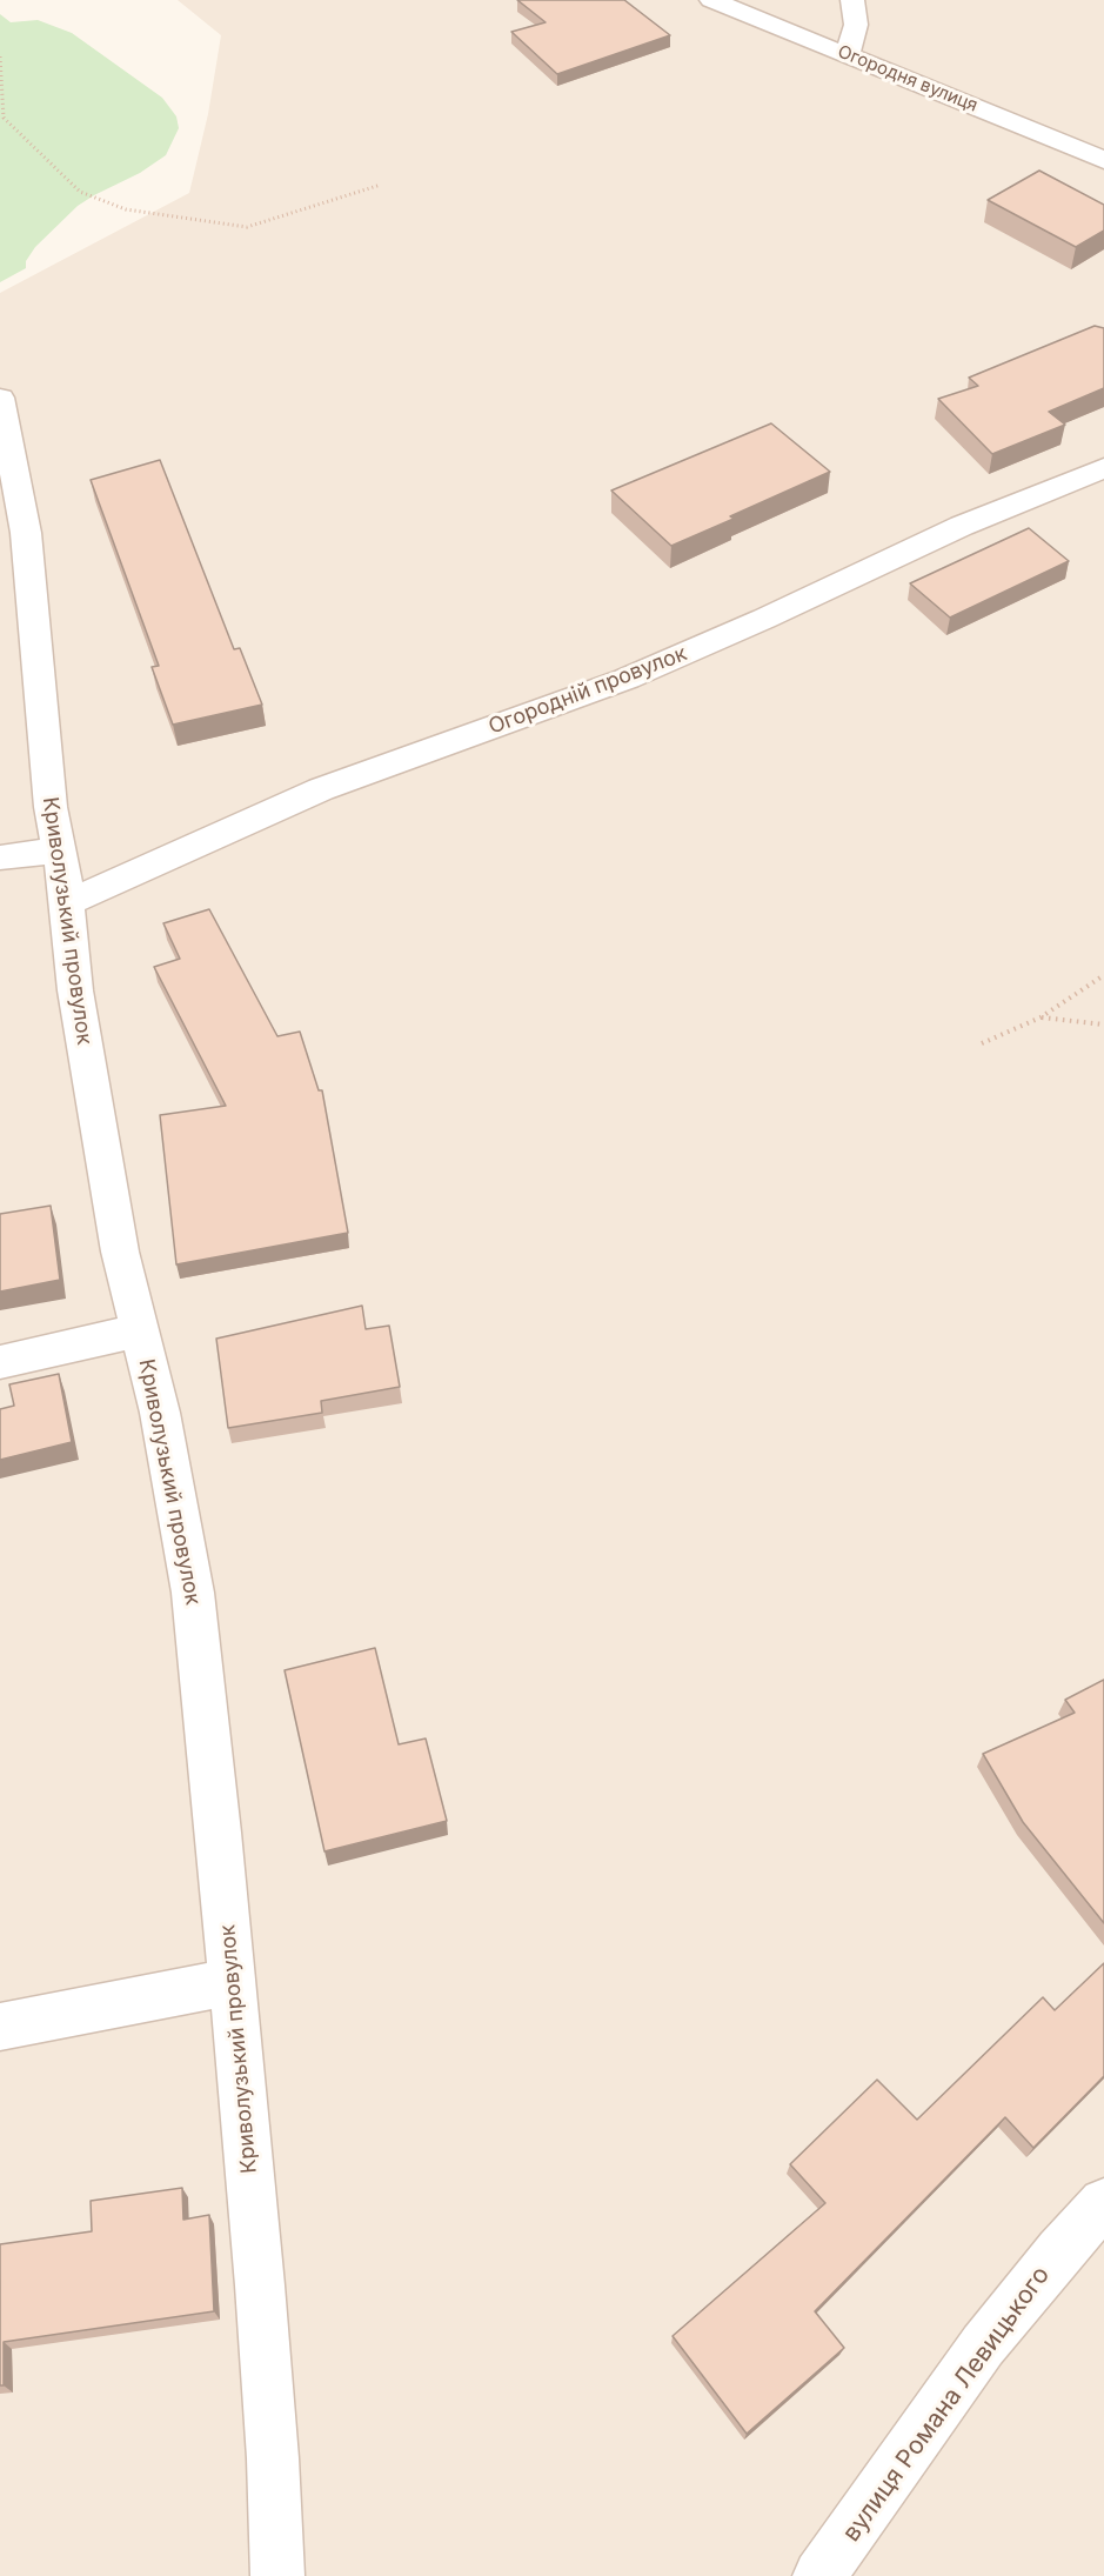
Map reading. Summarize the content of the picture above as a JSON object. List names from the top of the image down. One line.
{"streets":{"street":["Огородня вулиця","Огородній провулок","Криволузький провулок","вулиця Романа Левицького"]},"crossings":[["Огородній провулок","Криволузький провулок"]]}
